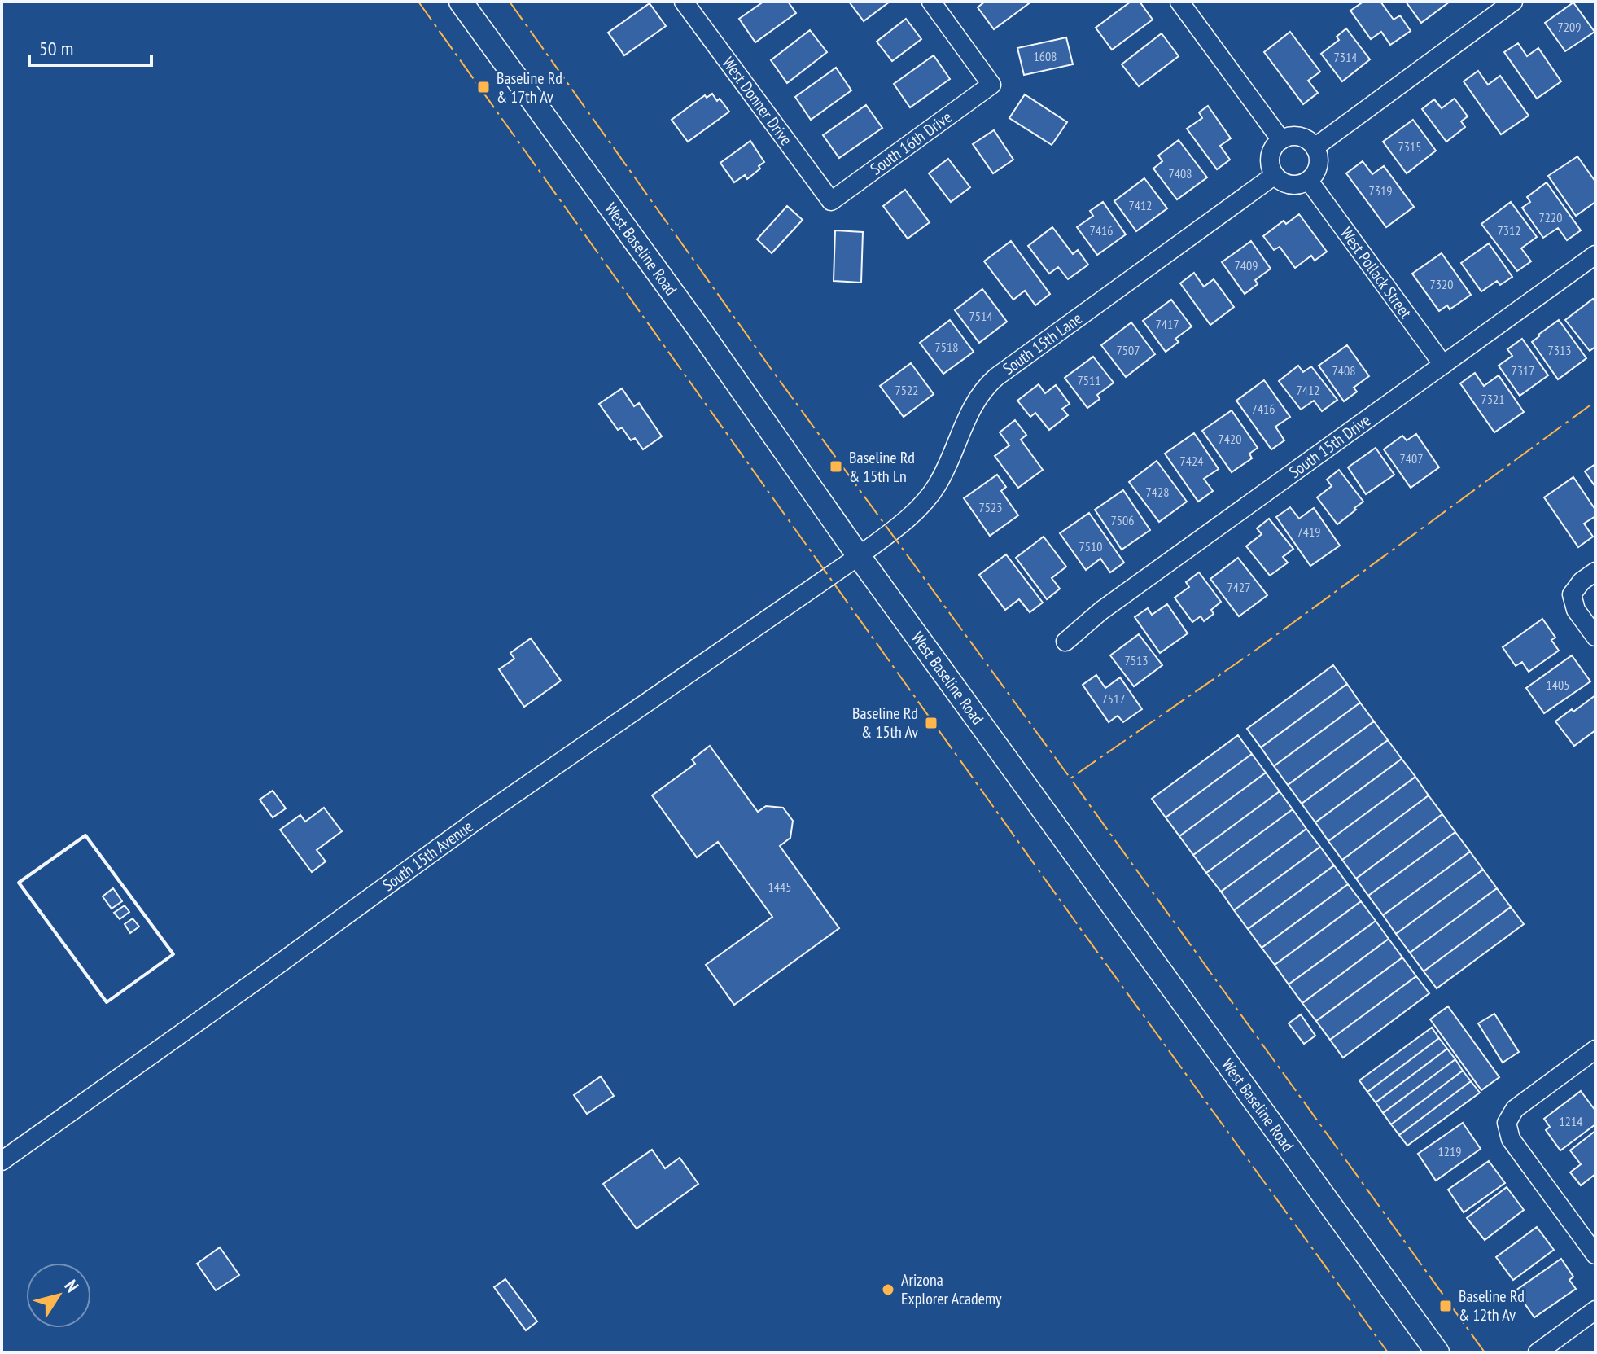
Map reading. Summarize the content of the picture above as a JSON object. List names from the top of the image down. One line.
{"streets":{"main road":["West Baseline Road"],"street":["West Donner Drive","South 16th Drive","West Pollack Street","South 15th Lane","South 15th Drive","South 15th Avenue"]},"crossings":[["West Donner Drive","South 16th Drive"],["West Baseline Road","South 15th Lane"],["West Baseline Road","South 15th Avenue"],["West Pollack Street","South 15th Lane"],["West Pollack Street","South 15th Drive"],["South 15th Lane","South 15th Avenue"]],"places":{"transit":["Baseline Rd & 17th Av","Baseline Rd & 15th Ln","Baseline Rd & 15th Av","Baseline Rd & 12th Av"],"other":["Arizona Explorer Academy"]},"house_numbers":["7209","1608","7314","7315","7408","7319","7412","7220","7416","7312","7409","7320","7514","7417","7518","7507","7313","7408","7317","7511","7522","7412","7321","7416","7420","7407","7424","7428","7523","7506","7419","7510","7427","7513","1405","7517","1445","1214","1219"],"scale_bar":"50 m","north":"top right"}
